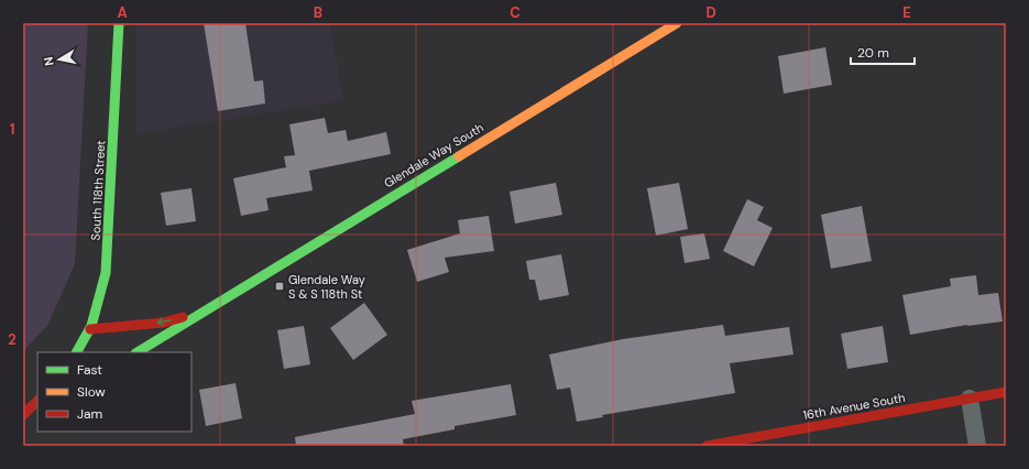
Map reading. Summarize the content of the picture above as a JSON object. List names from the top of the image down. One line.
{"streets":{"street":["Glendale Way South","South 118th Street","16th Avenue South"]},"crossings":[["Glendale Way South","South 118th Street"]],"places":{"transit":["Glendale Way S & S 118th St"]},"legend":["Fast","Slow","Jam"],"scale_bar":"20 m","north":"left","grid":{"columns":["A","B","C","D","E"],"rows":["1","2"]}}
